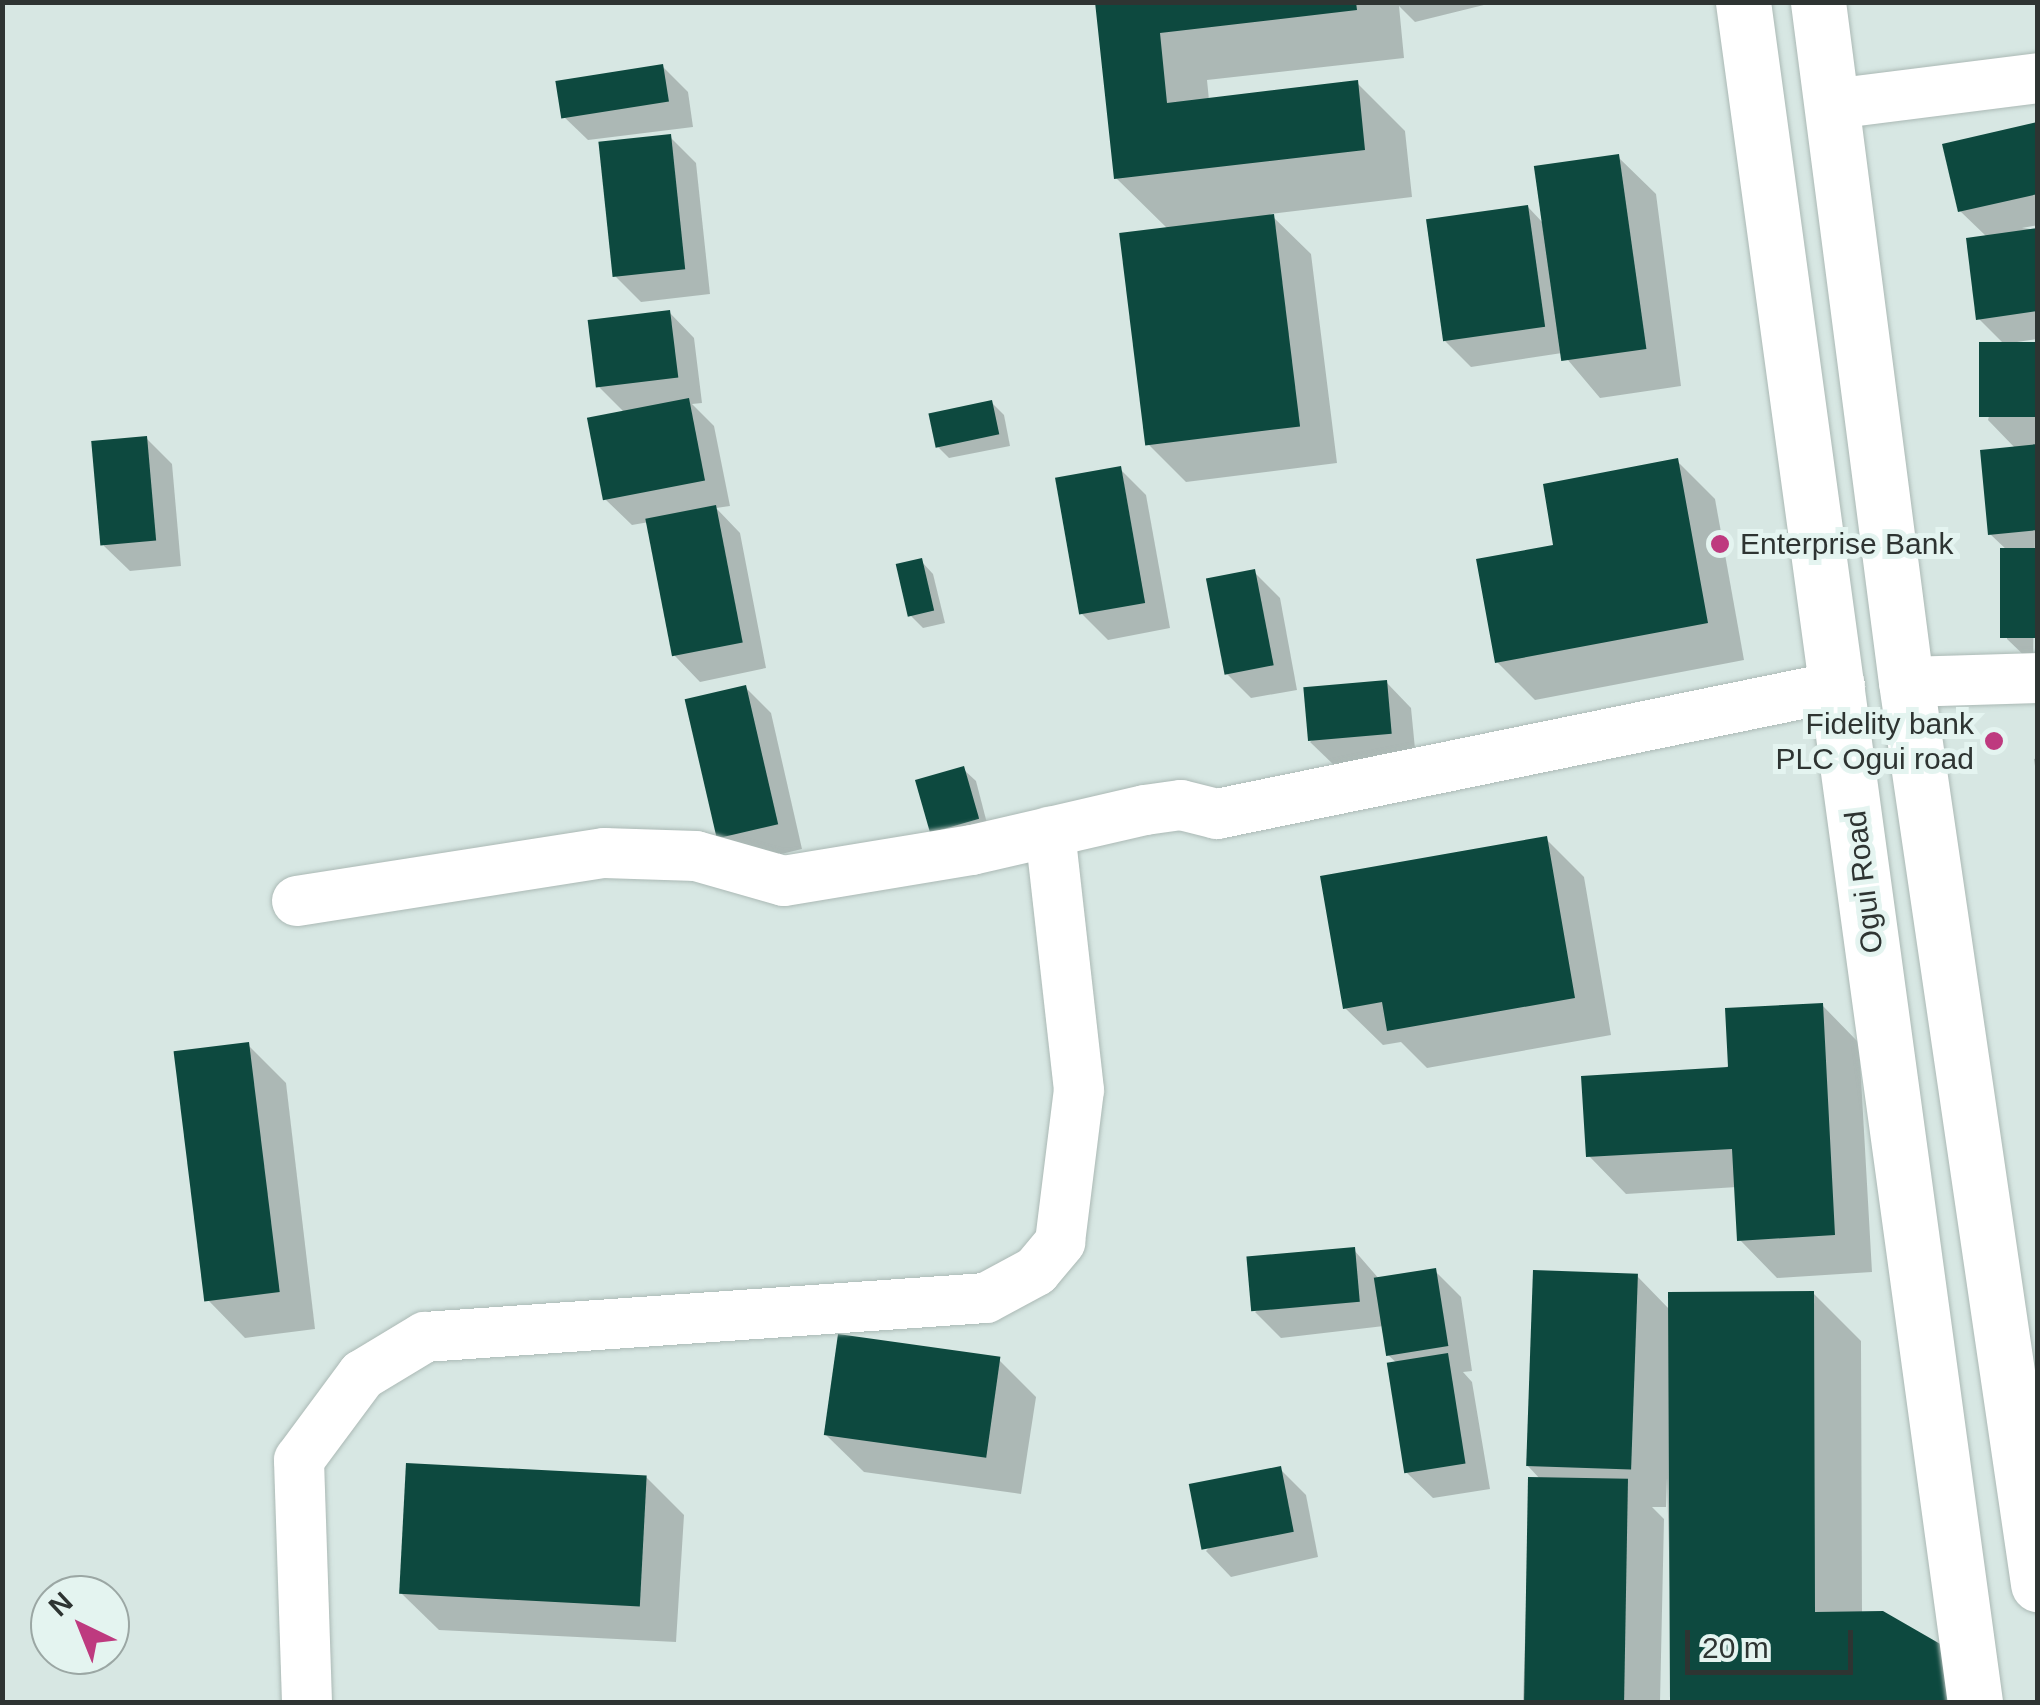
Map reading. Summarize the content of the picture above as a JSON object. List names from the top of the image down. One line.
{"streets":{"main road":["Ogui Road"]},"places":["Enterprise Bank","Fidelity bank PLC Ogui road"],"scale_bar":"20 m","north":"top left"}
